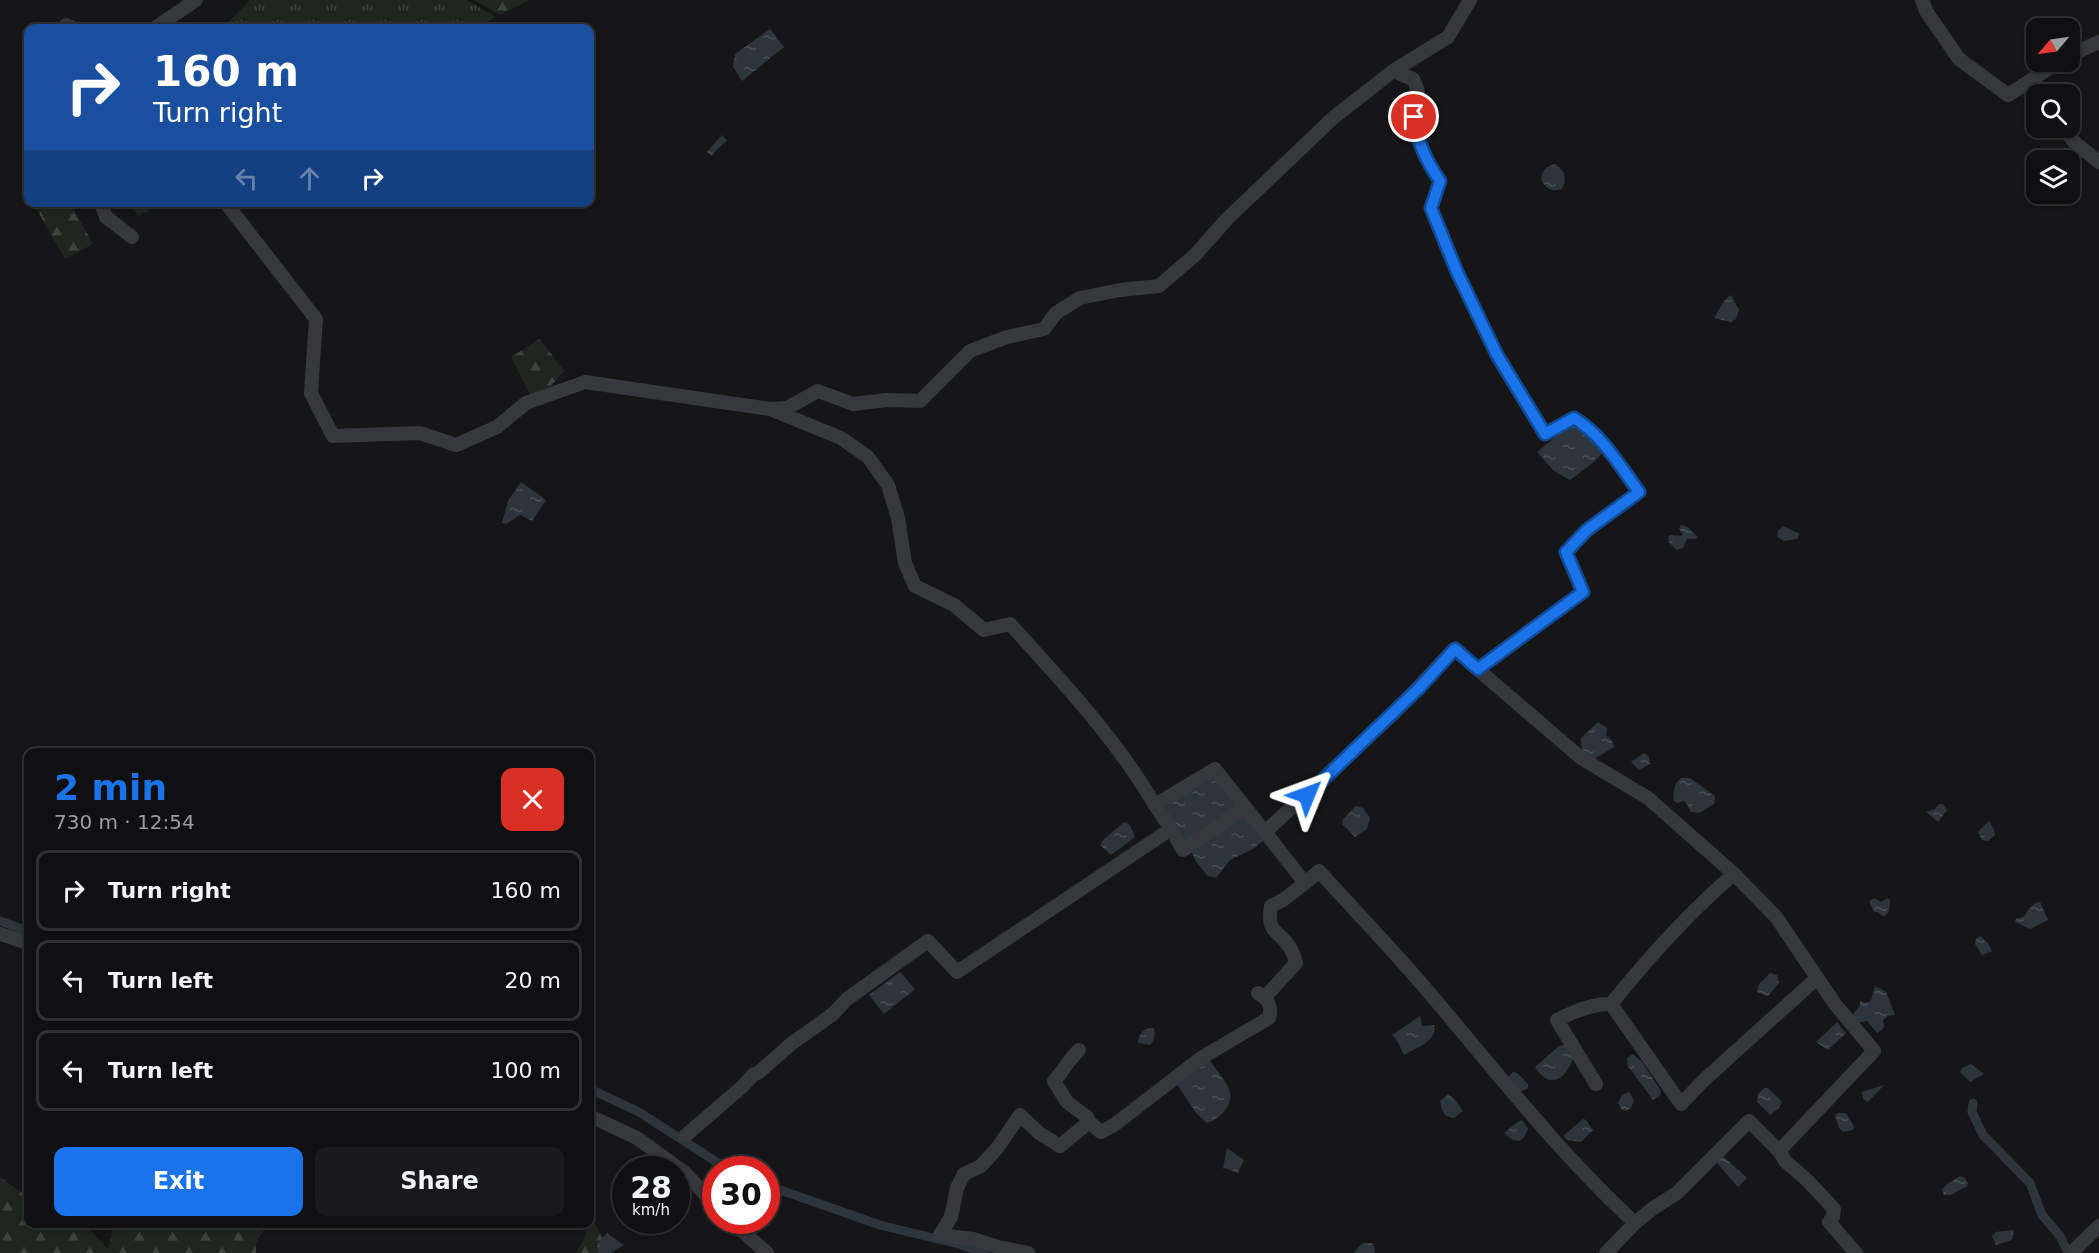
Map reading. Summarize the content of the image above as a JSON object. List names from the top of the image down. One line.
{"north":"bottom left","page":{"turn":["160 m","Turn right"],"heading":["2 min","730 m · 12:54"],"list":[{"name":"Turn right","value":"160 m"},{"name":"Turn left","value":"20 m"},{"name":"Turn left","value":"100 m"}],"buttons":["Exit","Share"],"speed":"28 km/h","limit":"30"}}
